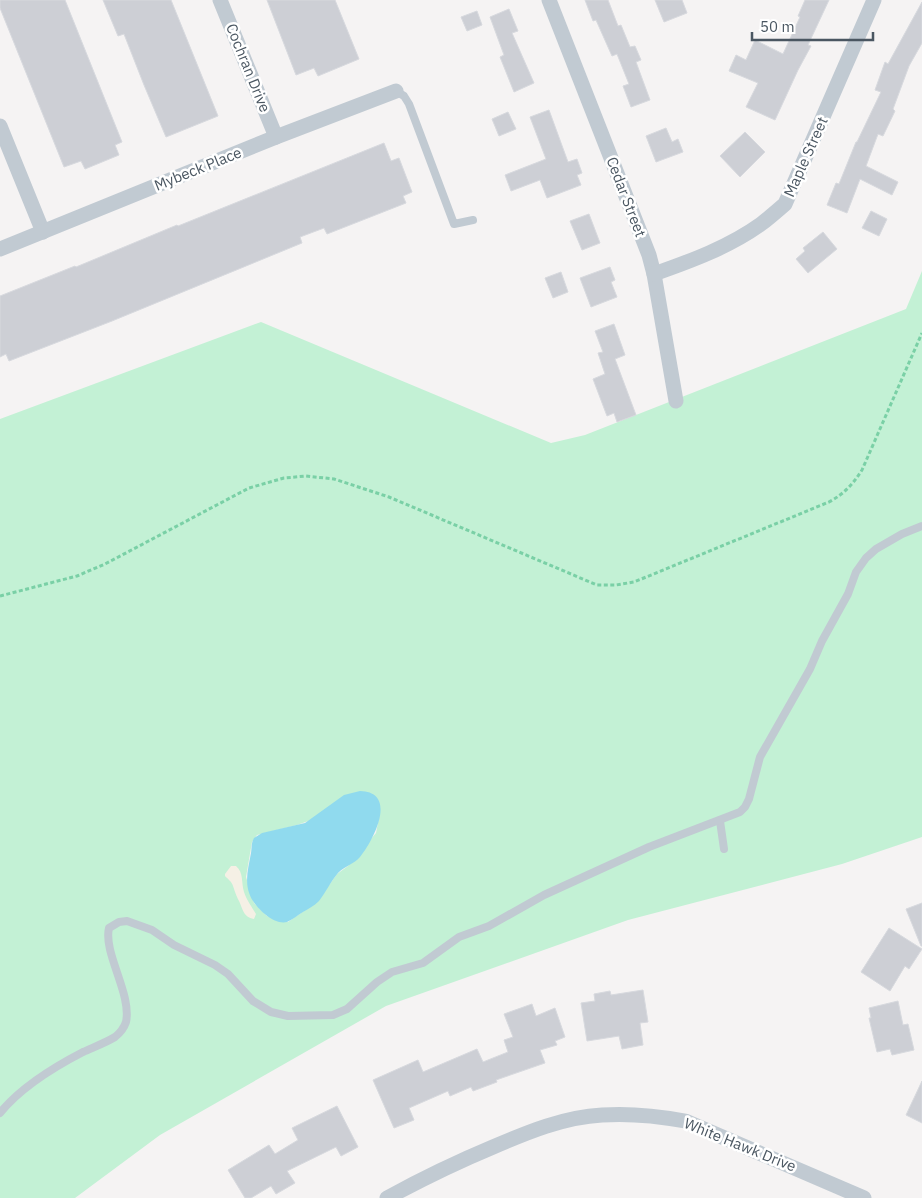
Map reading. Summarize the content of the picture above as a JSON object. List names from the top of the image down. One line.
{"streets":{"street":["Cochran Drive","Maple Street","Mybeck Place","Cedar Street","White Hawk Drive"]},"crossings":[["Cochran Drive","Mybeck Place"],["Maple Street","Cedar Street"]],"scale_bar":"50 m"}
